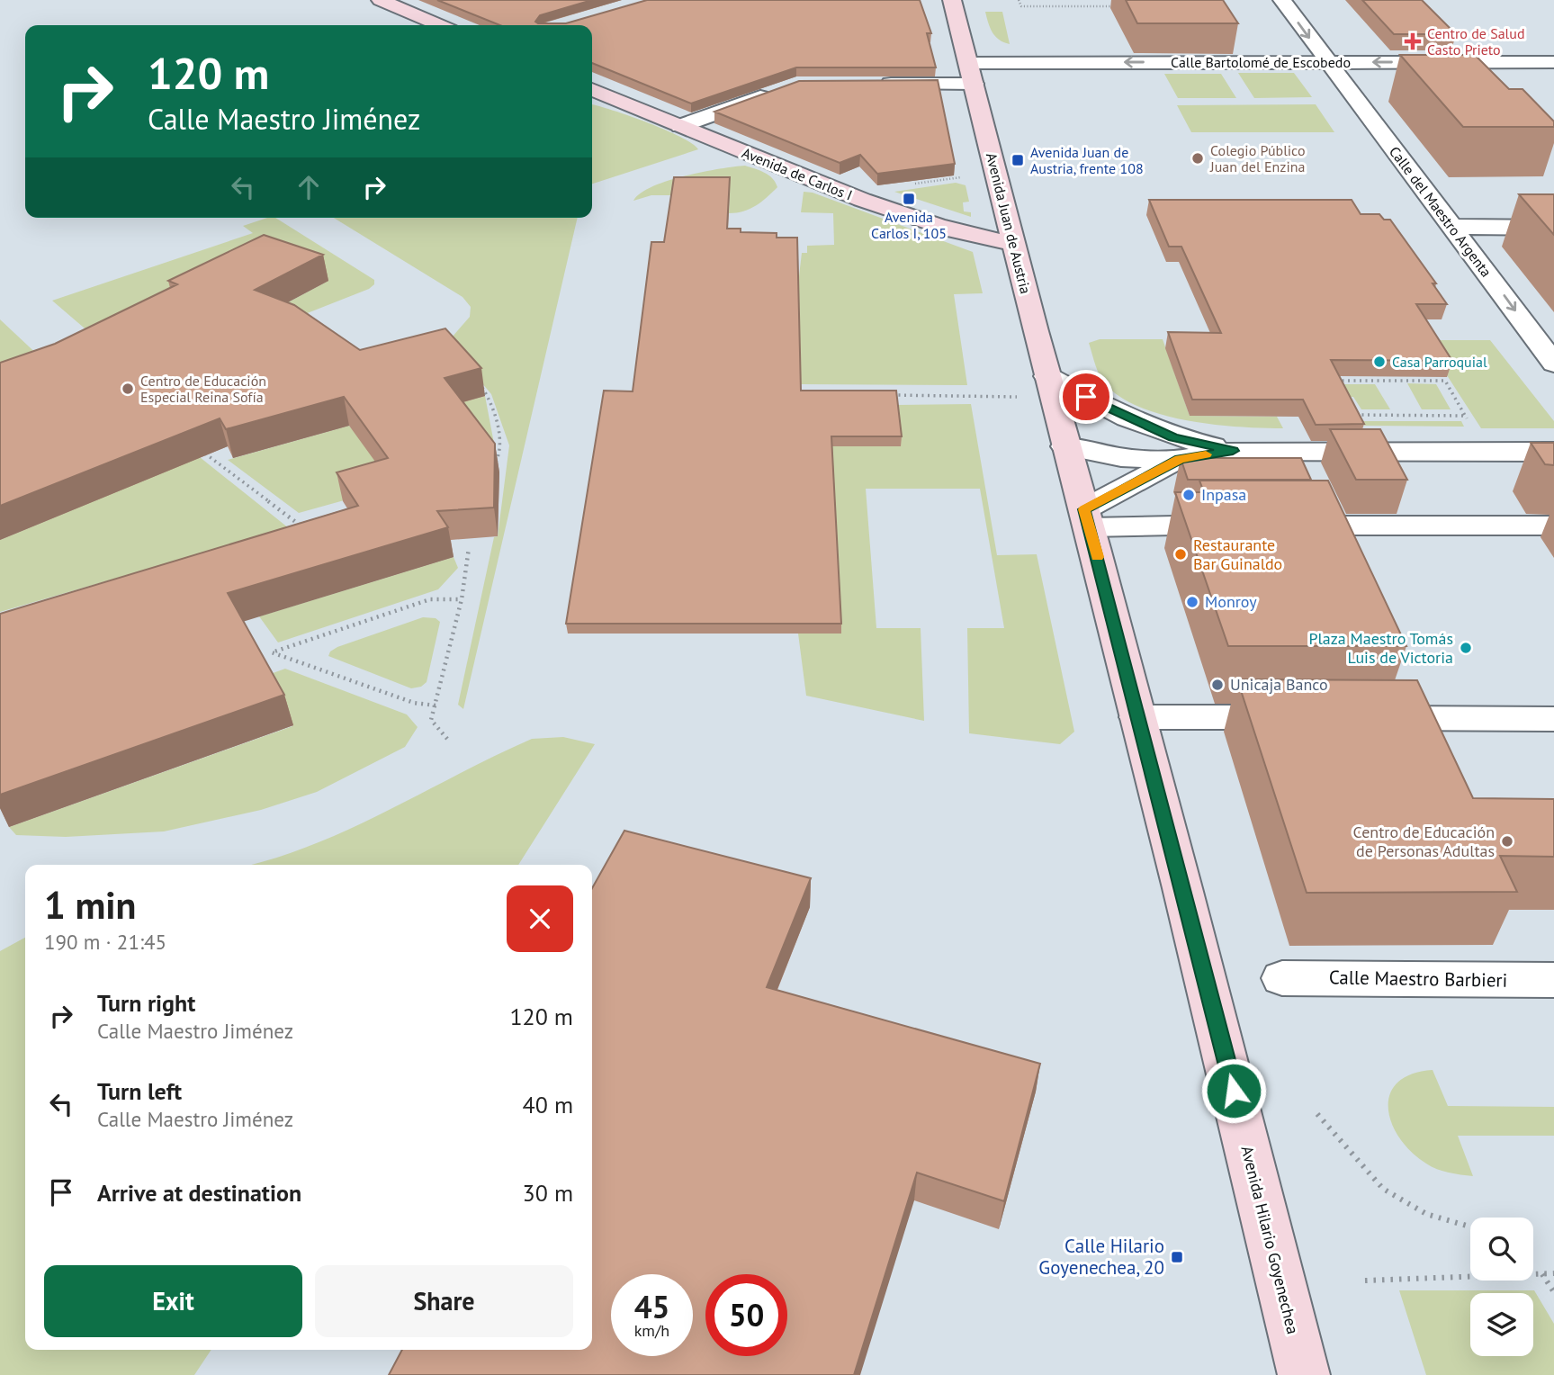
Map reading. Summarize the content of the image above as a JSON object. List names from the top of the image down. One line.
{"streets":{"main road":["Avenida de Carlos I","Avenida Juan de Austria","Avenida Hilario Goyenechea"],"street":["Calle Bartolomé de Escobedo","Calle del Maestro Argenta","Calle Maestro Barbieri"]},"crossings":[["Calle Bartolomé de Escobedo","Calle del Maestro Argenta"],["Calle Bartolomé de Escobedo","Avenida Juan de Austria"],["Avenida de Carlos I","Avenida Juan de Austria"],["Avenida Juan de Austria","Avenida Hilario Goyenechea"]],"one_way":["Calle Bartolomé de Escobedo","Calle del Maestro Argenta"],"places":{"health":["Centro de Salud Casto Prieto"],"other":["Colegio Público Juan del Enzina","Casa Parroquial","Centro de Educación Especial Reina Sofía","Inpasa","Restaurante Bar Guinaldo","Monroy","Plaza Maestro Tomás Luis de Victoria","Unicaja Banco","Centro de Educación de Personas Adultas"],"transit":["Avenida Juan de Austria, frente 108","Avenida Carlos I, 105","Calle Hilario Goyenechea, 20"]},"page":{"turn":["120 m","Calle Maestro Jiménez"],"heading":["1 min","190 m · 21:45"],"list":[{"name":"Turn right","note":"Calle Maestro Jiménez","value":"120 m"},{"name":"Turn left","note":"Calle Maestro Jiménez","value":"40 m"},{"name":"Arrive at destination","value":"30 m"}],"buttons":["Exit","Share"],"speed":"45 km/h","limit":"50"}}
